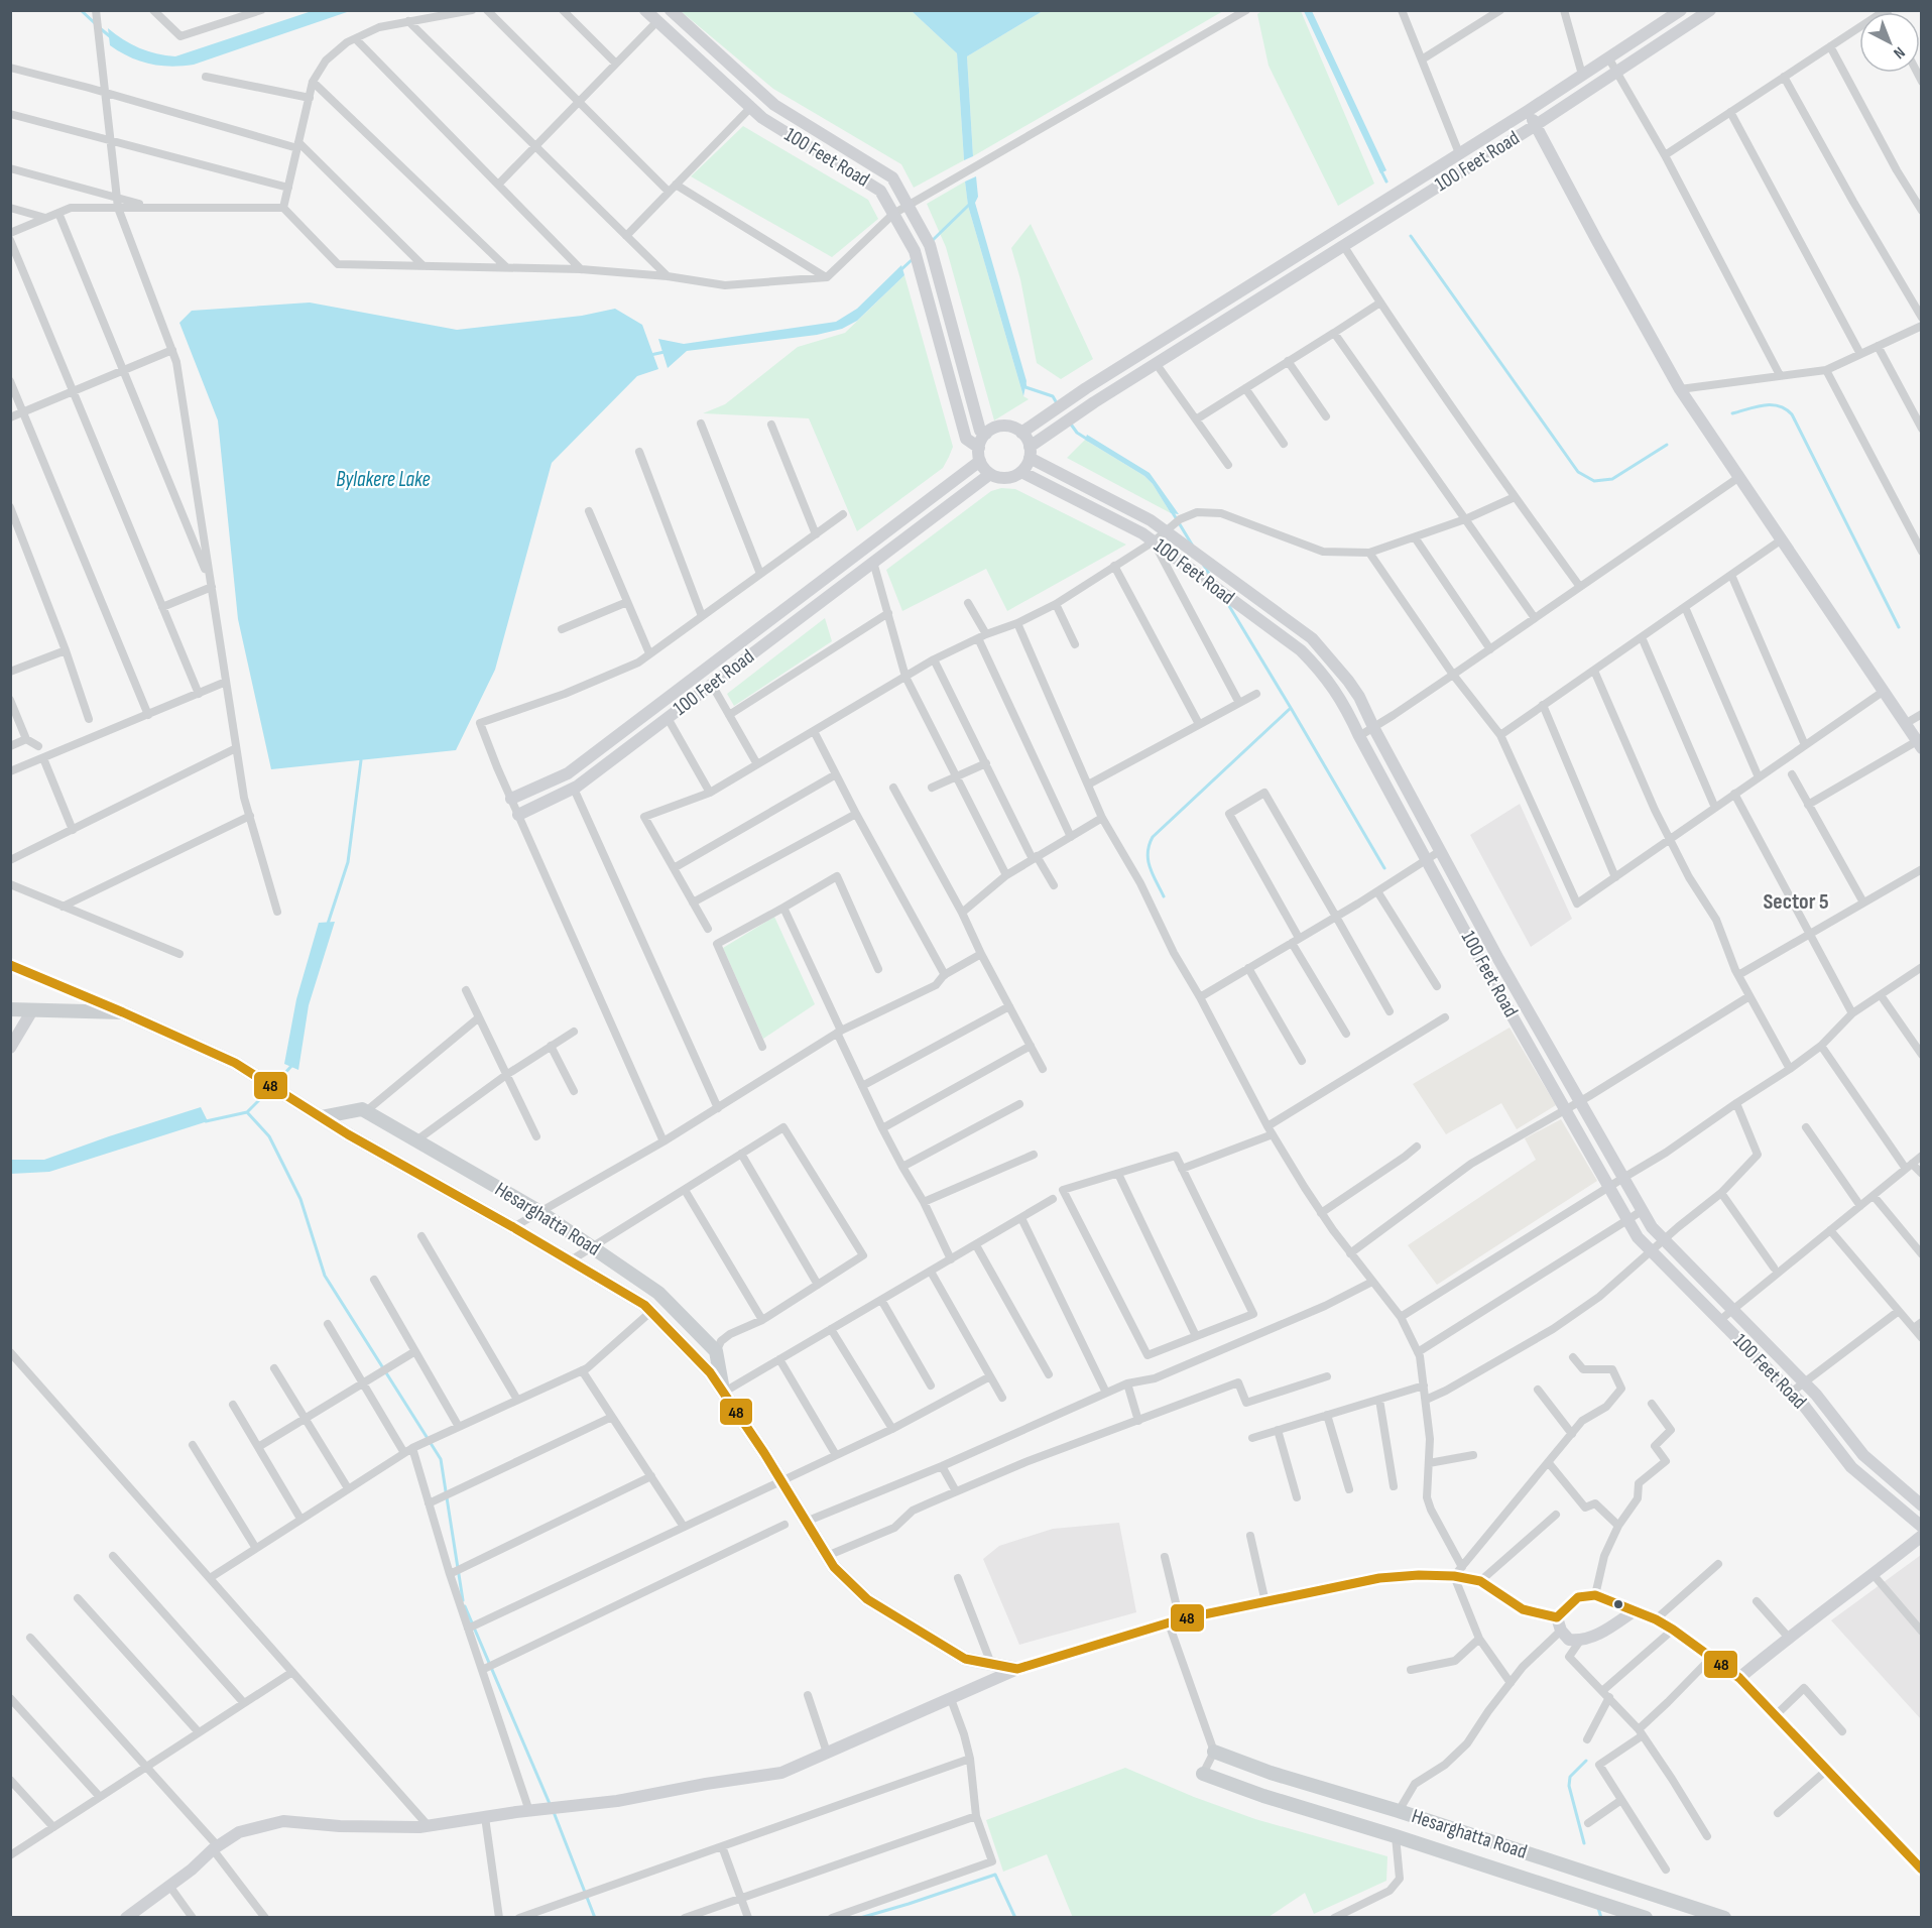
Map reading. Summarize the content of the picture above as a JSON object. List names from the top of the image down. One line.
{"streets":{"main road":["100 Feet Road","Hesarghatta Road"]},"districts":["Sector 5"],"water":["Bylakere Lake"],"lines":["transit line 48"],"north":"bottom right"}
